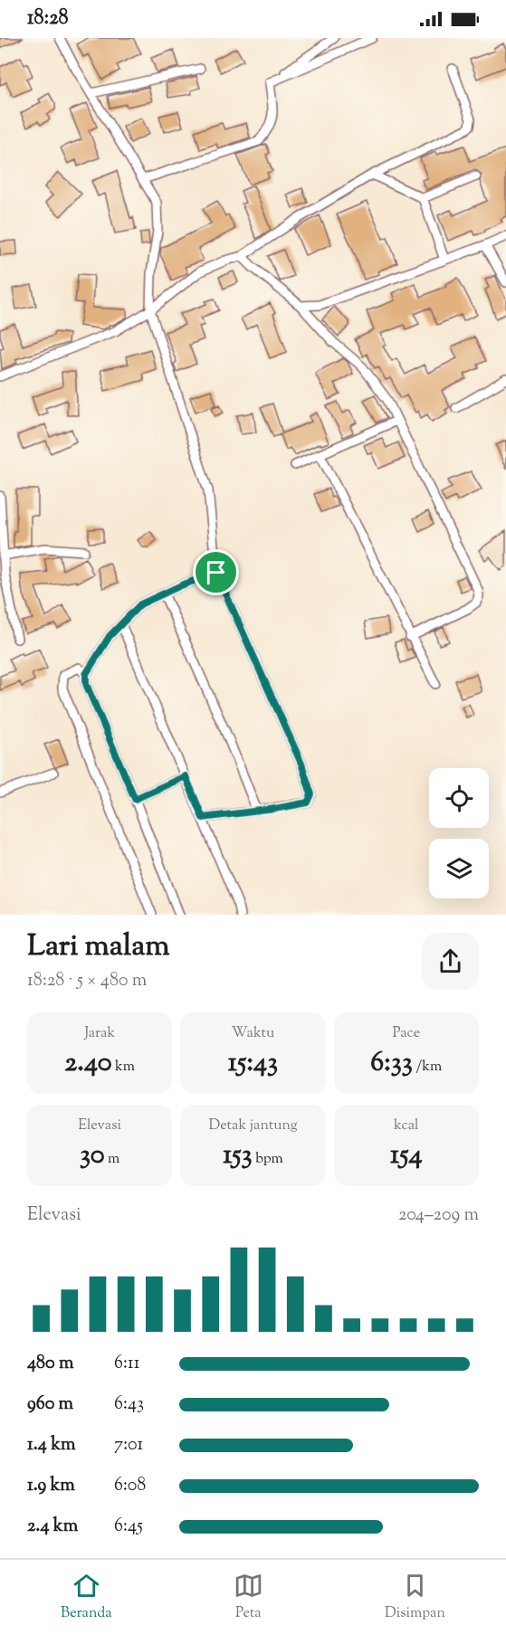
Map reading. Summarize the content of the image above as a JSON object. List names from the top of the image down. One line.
{"page":{"status":"18:28","heading":["Lari malam","18:28 · 5 × 480 m"],"stats":[["Jarak","2.40 km"],["Waktu","15:43"],["Pace","6:33 /km"],["Elevasi","30 m"],["Detak jantung","153 bpm"],["kcal","154"]],"chart":["Elevasi","204–209 m"],"list":[{"name":"480 m","note":"6:11"},{"name":"960 m","note":"6:43"},{"name":"1.4 km","note":"7:01"},{"name":"1.9 km","note":"6:08"},{"name":"2.4 km","note":"6:45"}],"tabs":["Beranda","Peta","Disimpan"]}}
